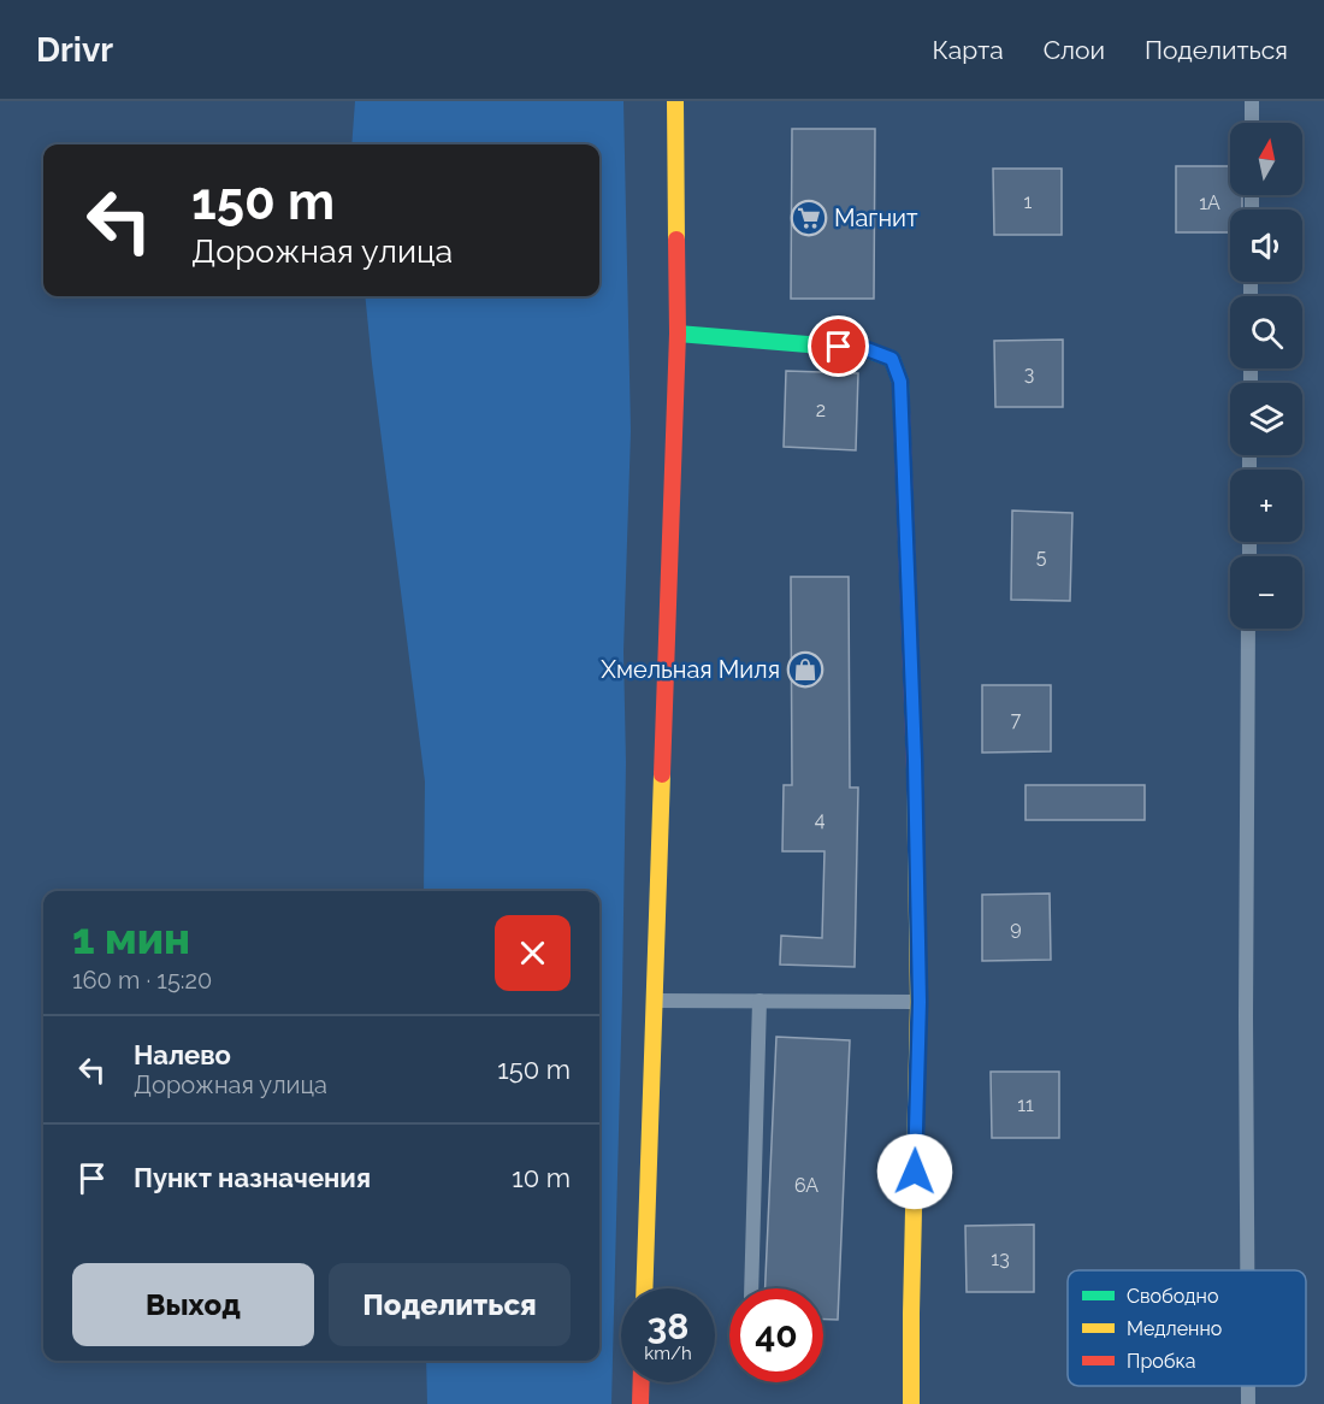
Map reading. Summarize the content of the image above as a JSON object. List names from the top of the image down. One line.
{"places":{"supermarket":["Магнит"],"shop":["Хмельная Миля"]},"house_numbers":["1","1А","3","2","5","7","4","9","11","6А","13"],"legend":["Свободно","Медленно","Пробка"],"north":"top","page":{"header":"Drivr","nav":["Карта","Слои","Поделиться"],"map_buttons":["+","−"],"turn":["150 m","Дорожная улица"],"heading":["1 мин","160 m · 15:20"],"list":[{"name":"Налево","note":"Дорожная улица","value":"150 m"},{"name":"Пункт назначения","value":"10 m"}],"buttons":["Выход","Поделиться"],"speed":"38 km/h","limit":"40"}}
